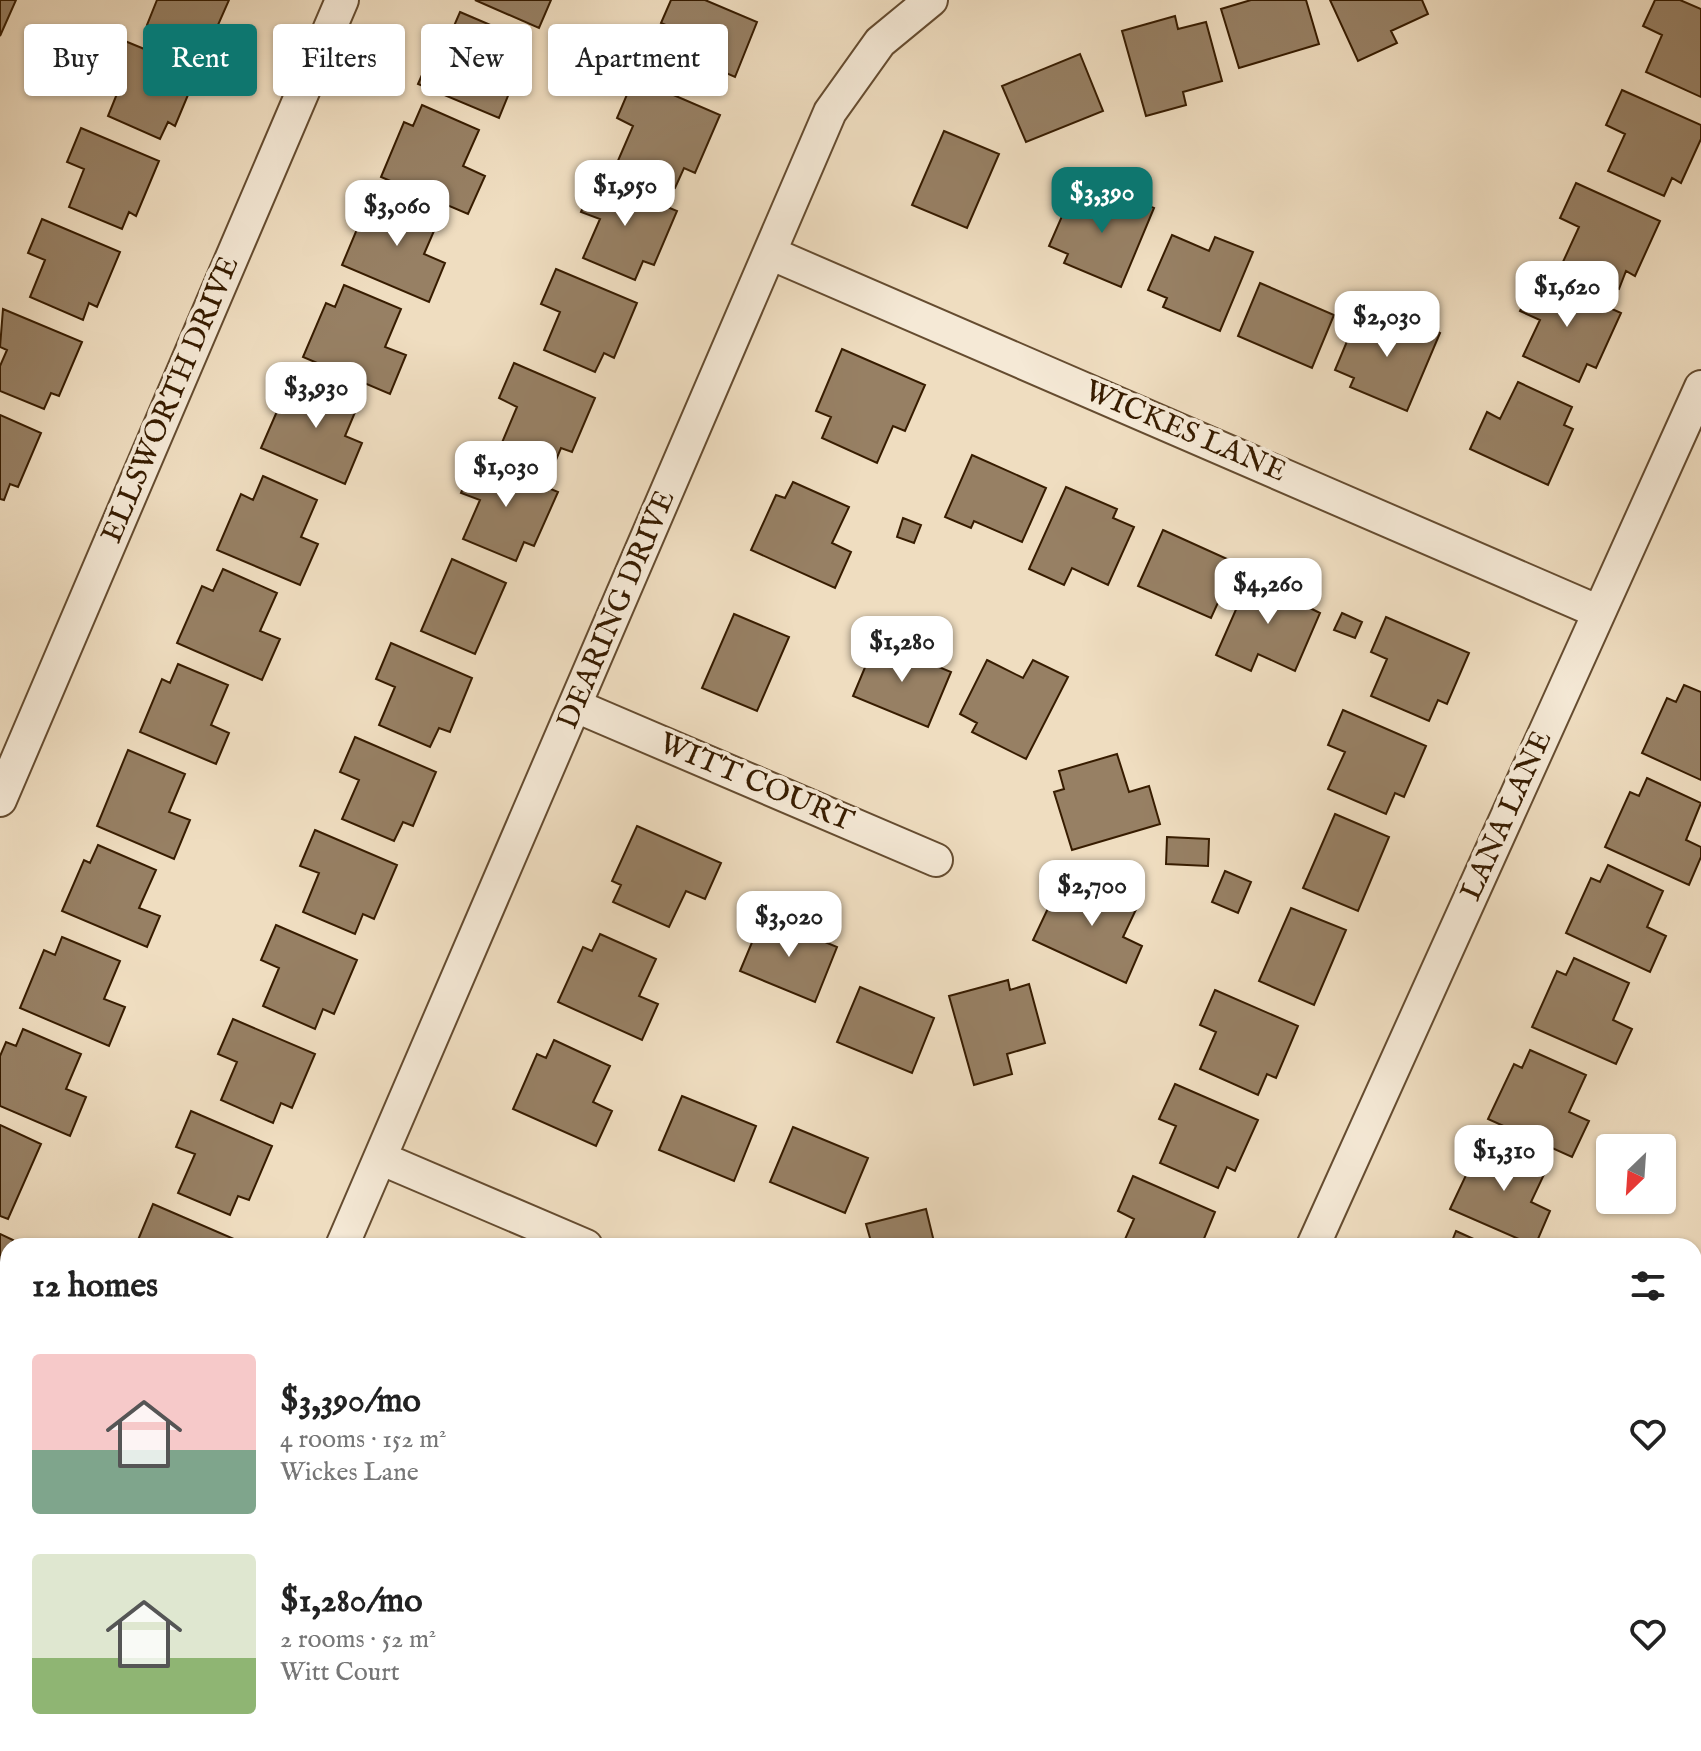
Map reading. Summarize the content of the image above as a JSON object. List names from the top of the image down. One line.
{"streets":{"street":["ELLSWORTH DRIVE","WICKES LANE","DEARING DRIVE","WITT COURT","LANA LANE"]},"crossings":[["WICKES LANE","DEARING DRIVE"],["WICKES LANE","LANA LANE"],["DEARING DRIVE","WITT COURT"]],"north":"bottom left","page":{"chip":["Buy","Rent","Filters","New","Apartment"],"price":["$1,950","$3,390","$3,060","$1,620","$2,030","$3,930","$1,030","$4,260","$1,280","$2,700","$3,020","$1,310"],"heading":"12 homes","list":[{"name":"$3,390/mo","note":"4 rooms · 152 m² · Wickes Lane"},{"name":"$1,280/mo","note":"2 rooms · 52 m² · Witt Court"}]}}
